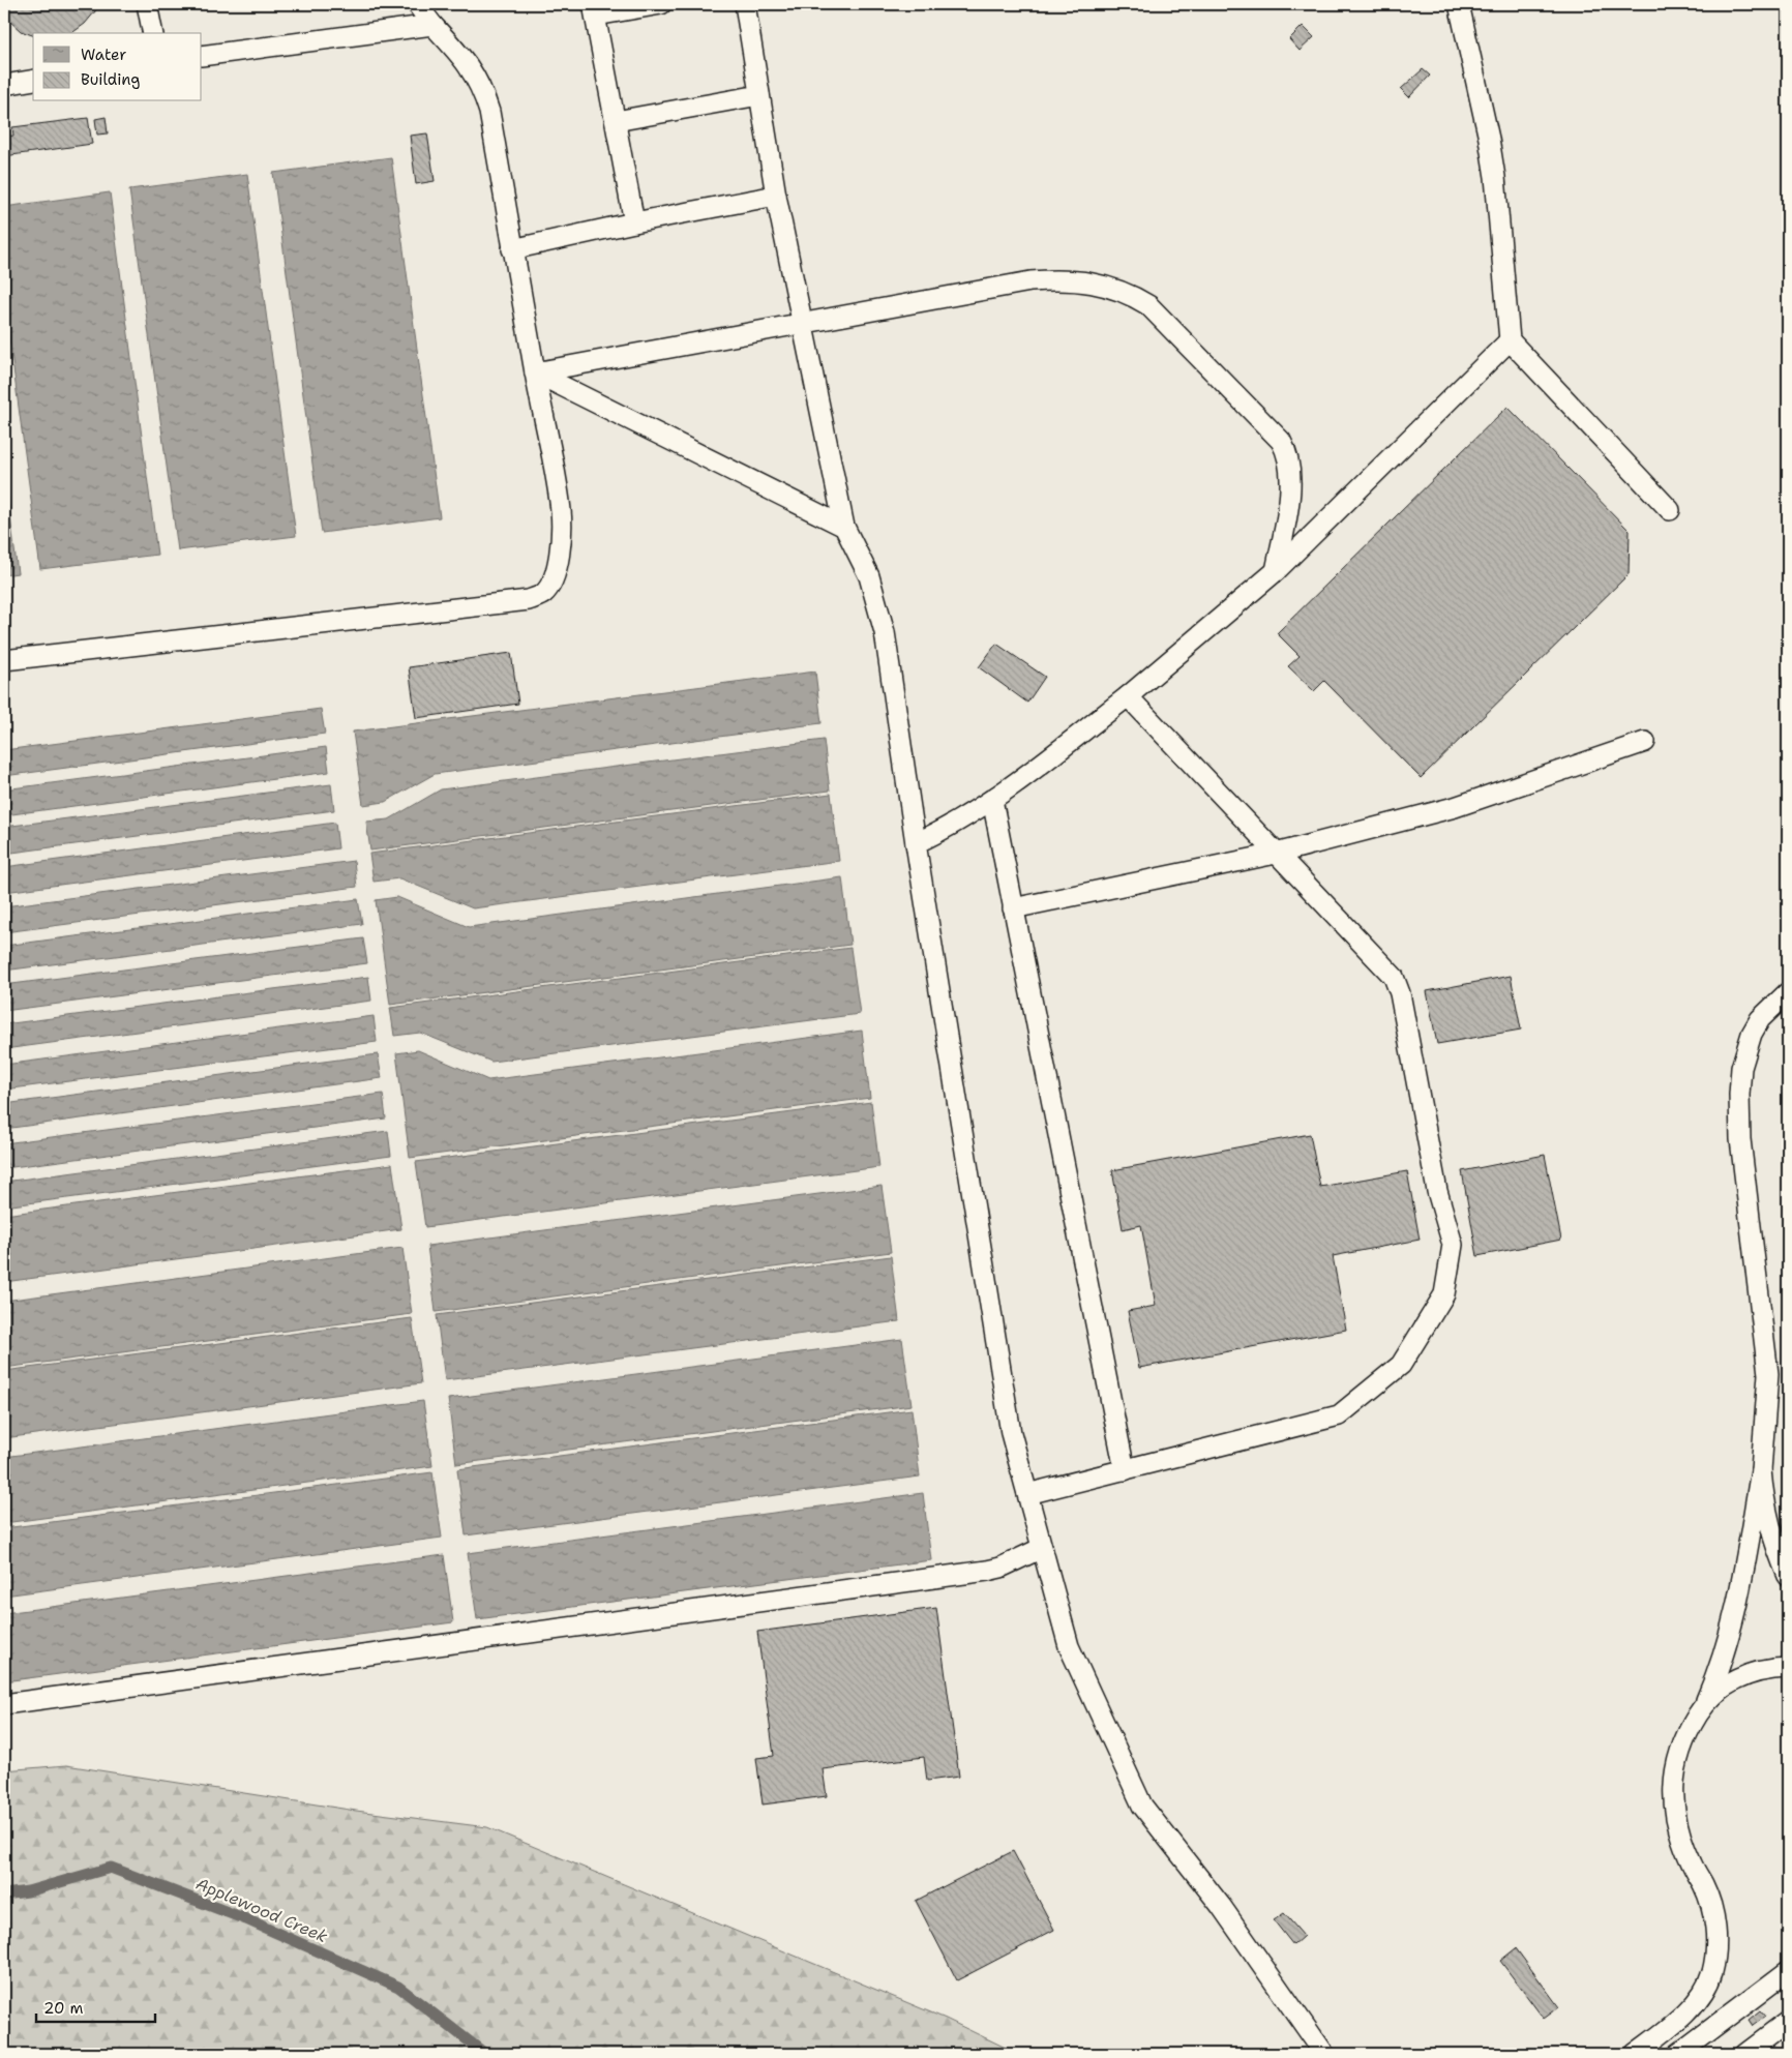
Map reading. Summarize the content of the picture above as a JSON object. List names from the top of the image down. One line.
{"water":["Applewood Creek"],"legend":["Water","Building"],"scale_bar":"20 m"}
